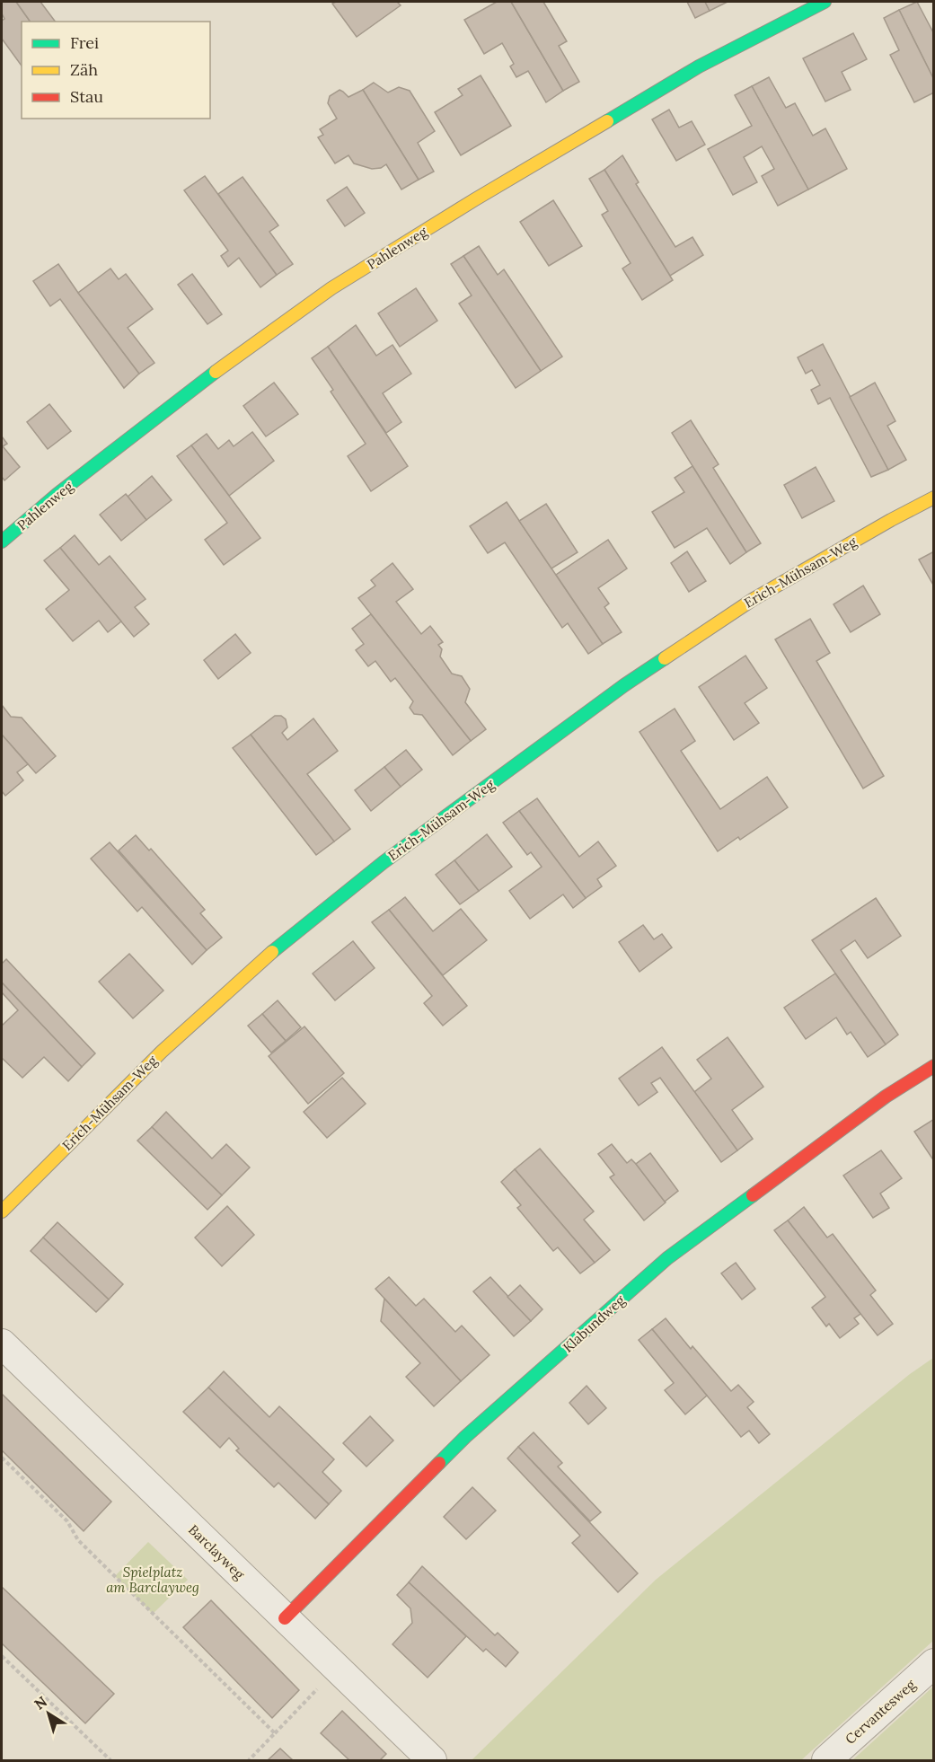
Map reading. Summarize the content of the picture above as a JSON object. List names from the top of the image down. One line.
{"streets":{"street":["Pahlenweg","Erich-Mühsam-Weg","Klabundweg","Barclayweg","Cervantesweg"]},"crossings":[["Klabundweg","Barclayweg"]],"parks":["Spielplatz am Barclayweg"],"legend":["Frei","Zäh","Stau"],"north":"top left"}
